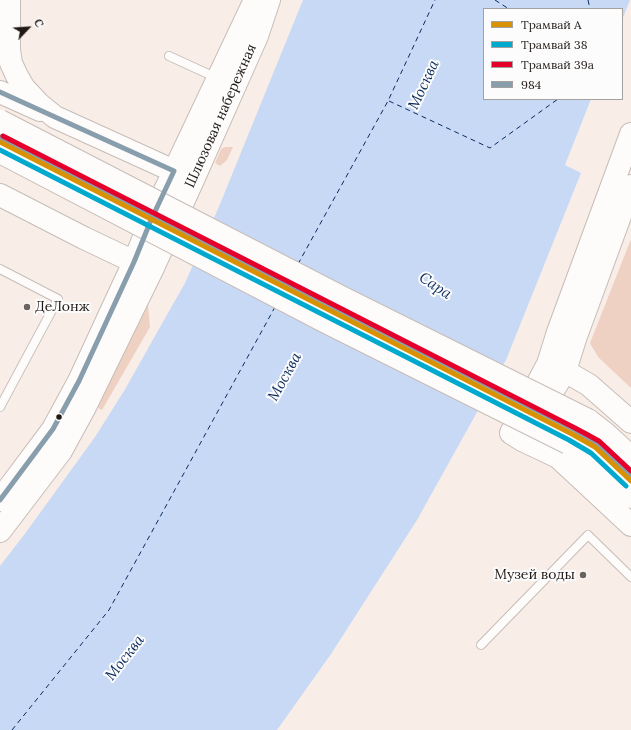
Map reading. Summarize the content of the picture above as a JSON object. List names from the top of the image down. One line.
{"streets":{"main road":["Шлюзовая набережная"]},"water":["Москва","Сара"],"places":["ДеЛонж","Музей воды"],"lines":["transit line 984","tram line 39а","tram line А","tram line 38"],"legend":["Трамвай А","Трамвай 38","Трамвай 39а","984"],"north":"top right"}
